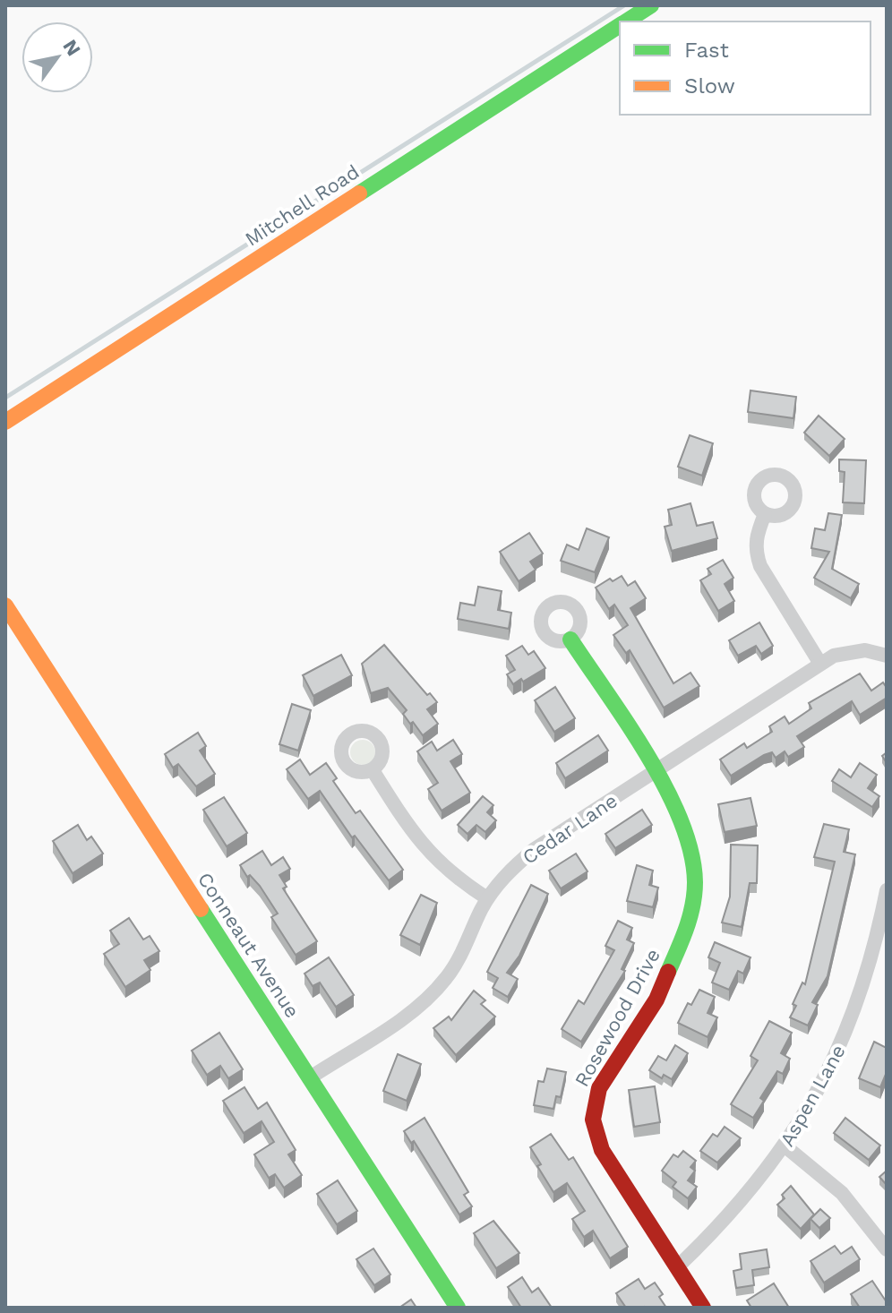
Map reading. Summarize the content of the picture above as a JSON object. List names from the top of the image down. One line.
{"streets":{"street":["Mitchell Road","Cedar Lane","Conneaut Avenue","Rosewood Drive","Aspen Lane"]},"crossings":[["Cedar Lane","Conneaut Avenue"],["Cedar Lane","Rosewood Drive"],["Rosewood Drive","Aspen Lane"]],"legend":["Fast","Slow"],"north":"top right"}
